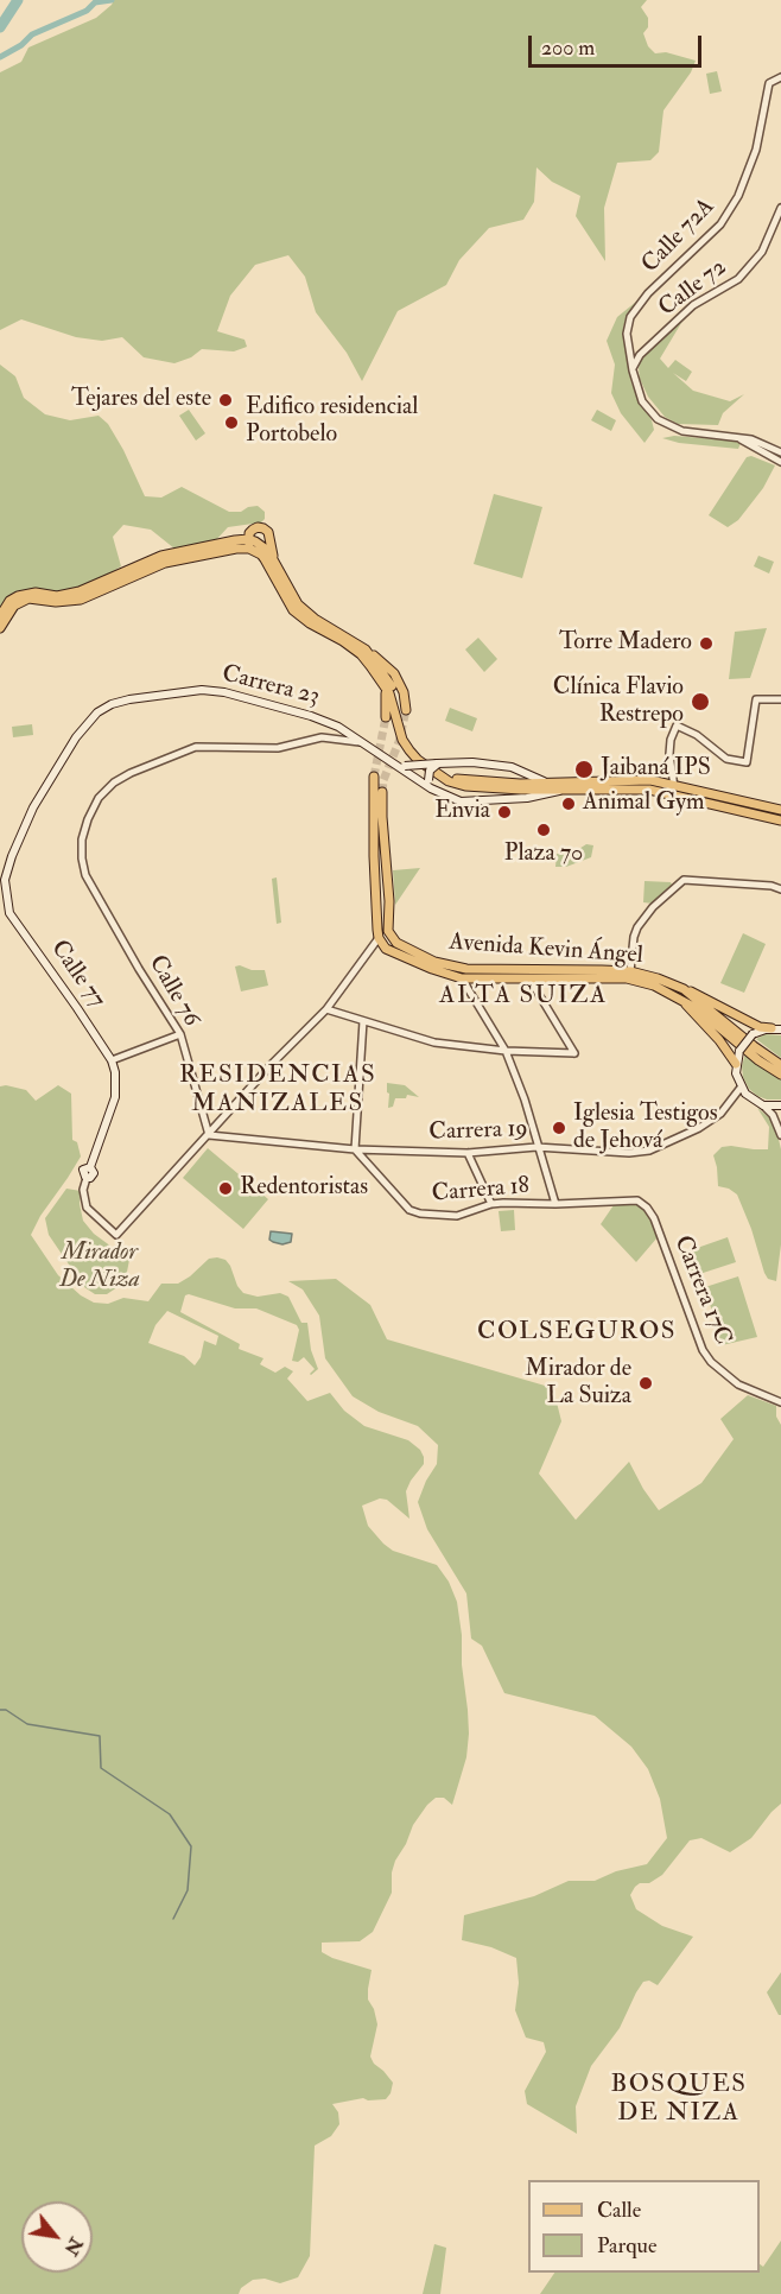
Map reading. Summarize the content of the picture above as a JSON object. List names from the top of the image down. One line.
{"streets":{"main road":["Carrera 23","Avenida Kevin Ángel","Calle 77"],"street":["Calle 72A","Calle 72","Calle 76","Carrera 19","Carrera 18","Carrera 17C"]},"crossings":[["Calle 72A","Calle 72"],["Carrera 23","Calle 77"],["Carrera 23","Calle 76"],["Calle 76","Carrera 19"],["Carrera 19","Carrera 18"],["Carrera 18","Carrera 17C"]],"districts":["ALTA SUIZA","RESIDENCIAS MANIZALES","COLSEGUROS","BOSQUES DE NIZA"],"parks":["Mirador De Niza"],"places":["Tejares del este","Edifico residencial Portobelo","Torre Madero","Clínica Flavio Restrepo","Jaibaná IPS","Animal Gym","Envia","Plaza 70","Iglesia Testigos de Jehová","Redentoristas","Mirador de La Suiza"],"legend":["Calle","Parque"],"scale_bar":"200 m","north":"bottom right"}
